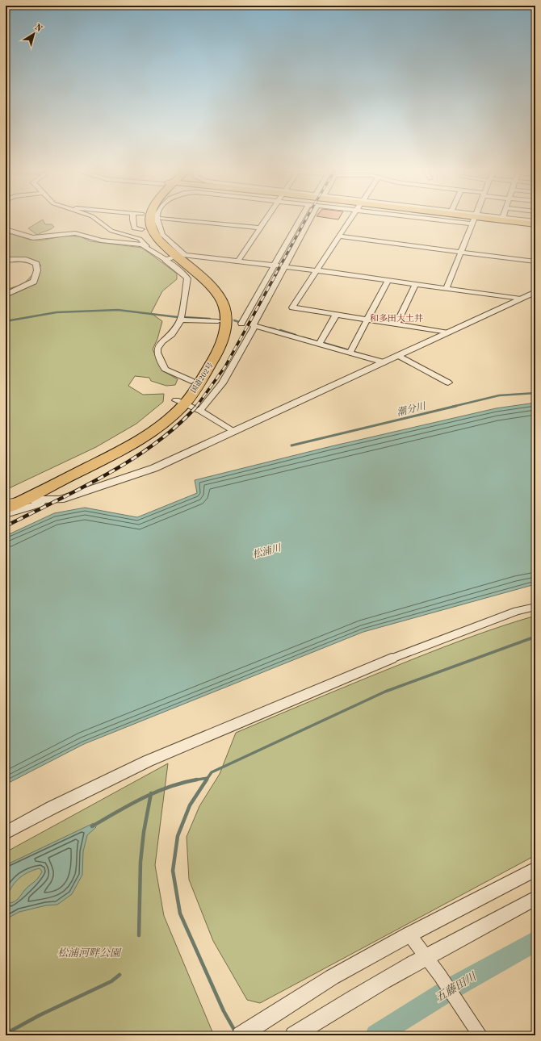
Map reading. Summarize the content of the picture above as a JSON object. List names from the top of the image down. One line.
{"streets":{"highway":["国道202号"]},"districts":["和多田大土井"],"water":["潮分川","松浦川","五藤田川"],"parks":["松浦河畔公園"],"north":"top right"}
